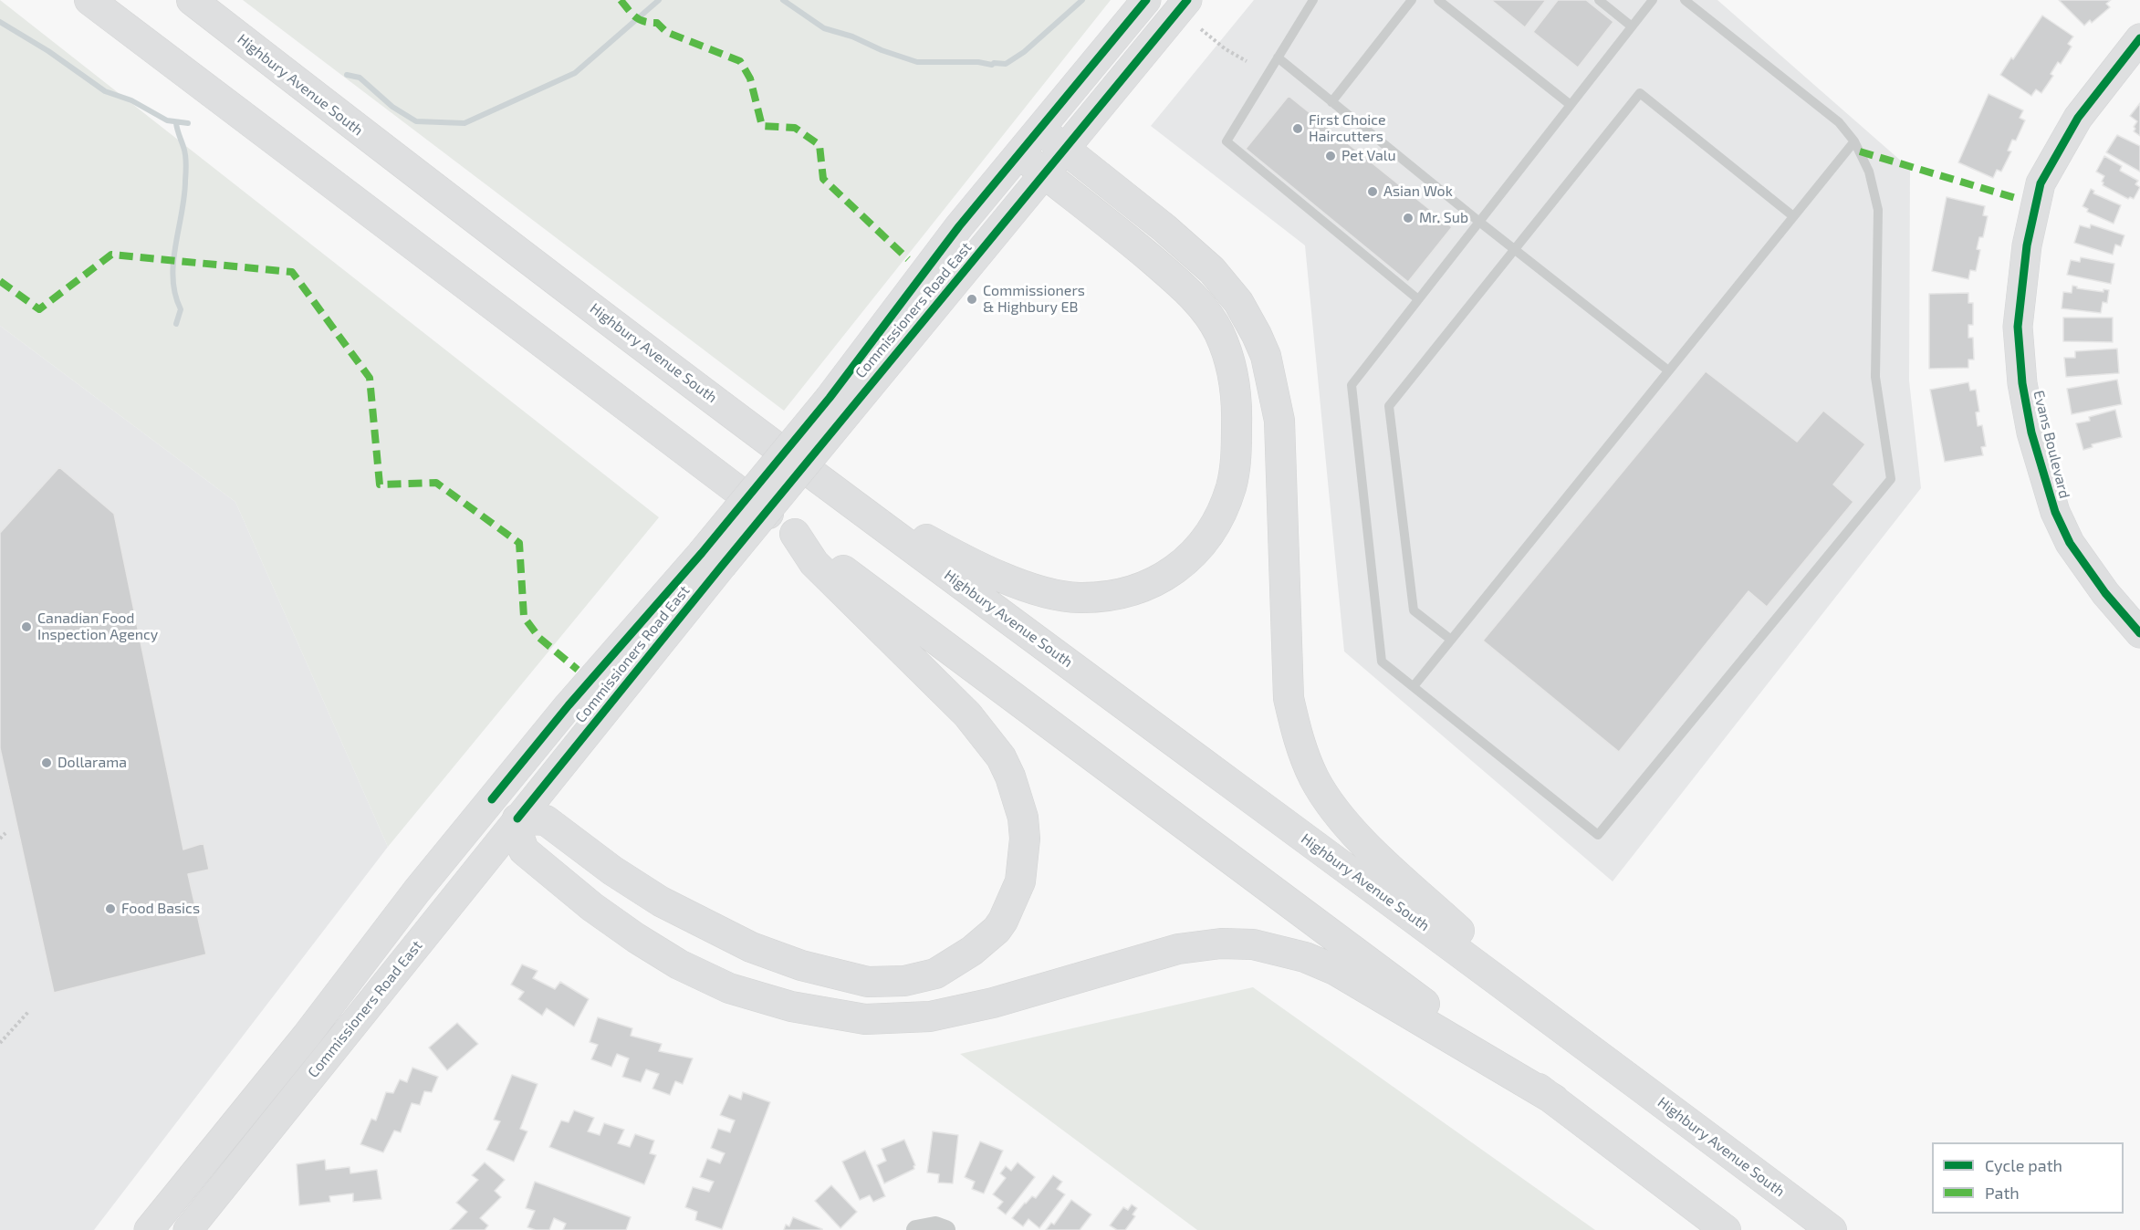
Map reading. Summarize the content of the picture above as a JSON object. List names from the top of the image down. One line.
{"streets":{"highway":["Highbury Avenue South"],"main road":["Commissioners Road East","Evans Boulevard"]},"places":["First Choice Haircutters","Pet Valu","Asian Wok","Mr. Sub","Commissioners & Highbury EB","Canadian Food Inspection Agency","Dollarama","Food Basics"],"legend":["Cycle path","Path"]}
